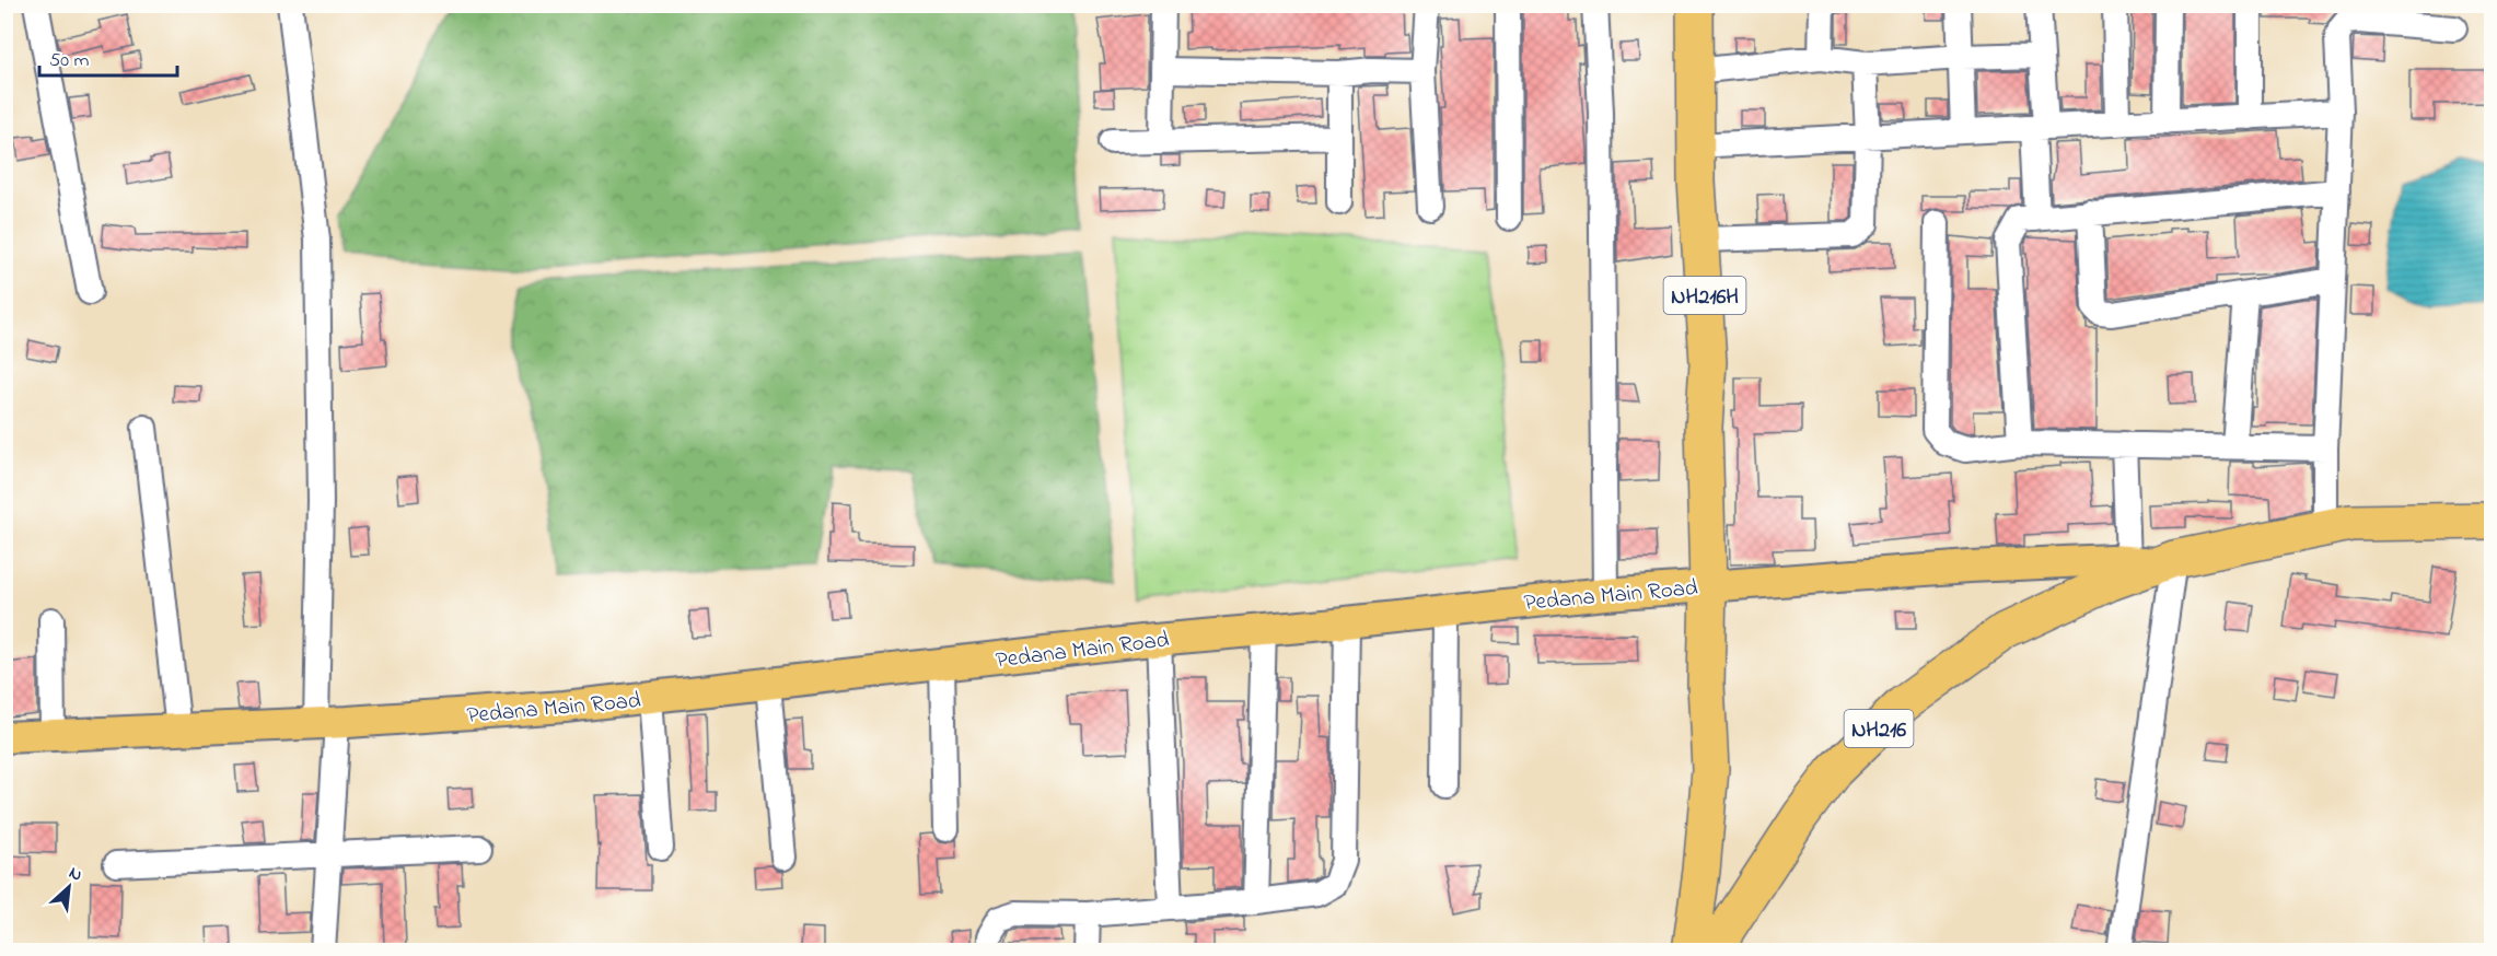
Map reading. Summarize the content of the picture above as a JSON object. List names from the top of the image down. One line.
{"streets":{"highway":["NH216H","NH216"],"main road":["Pedana Main Road"]},"crossings":[["NH216H","Pedana Main Road"],["Pedana Main Road","NH216"]],"scale_bar":"50 m","north":"top right"}
